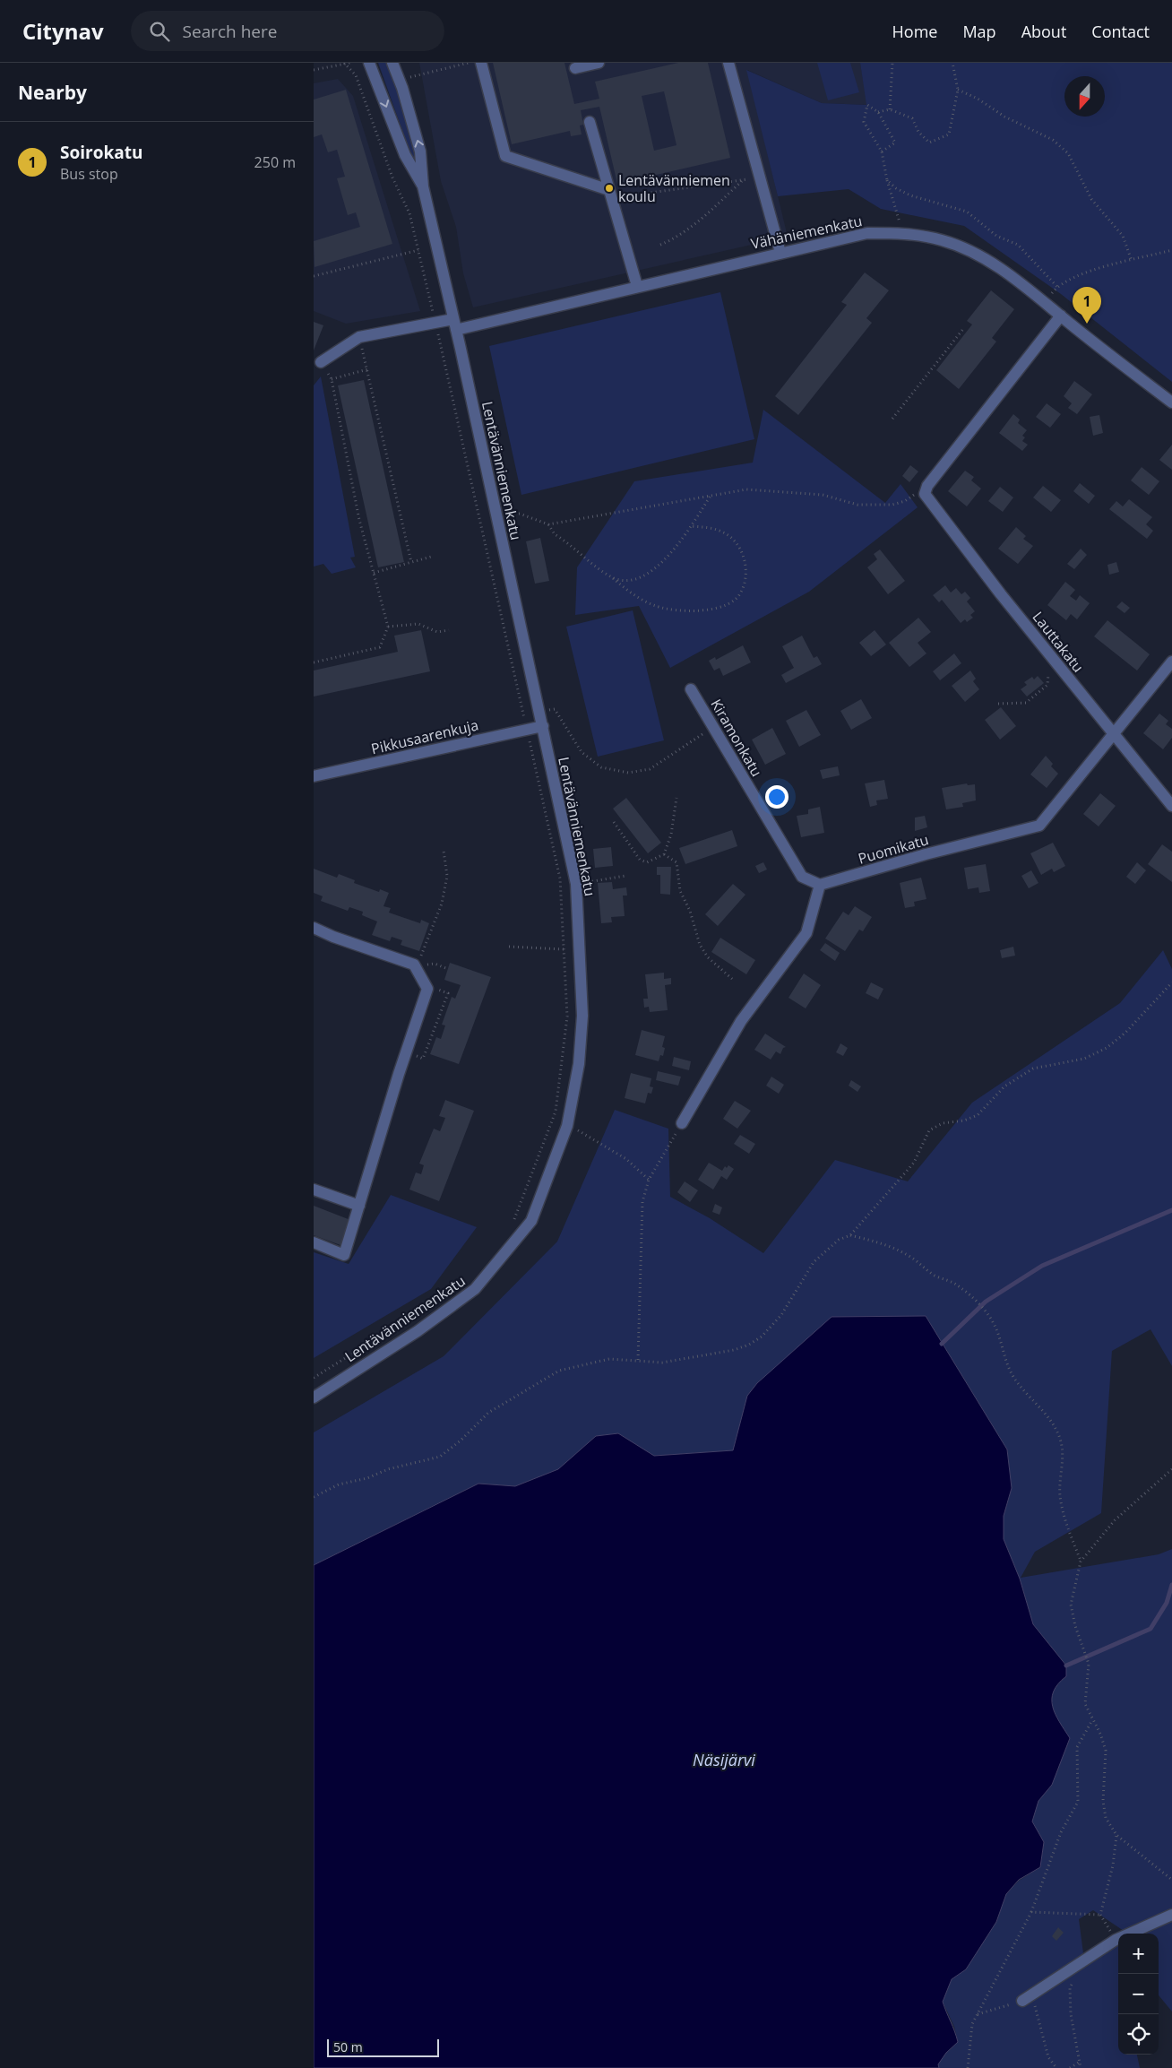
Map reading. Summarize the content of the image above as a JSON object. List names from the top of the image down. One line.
{"streets":{"street":["Vähäniemenkatu","Lentävänniemenkatu","Lauttakatu","Pikkusaarenkuja","Kiramonkatu","Puomikatu"]},"crossings":[["Vähäniemenkatu","Lentävänniemenkatu"],["Lentävänniemenkatu","Pikkusaarenkuja"],["Lauttakatu","Puomikatu"],["Kiramonkatu","Puomikatu"]],"water":["Näsijärvi"],"places":["Lentävänniemen koulu"],"scale_bar":"50 m","north":"bottom","page":{"header":"Citynav","search":"Search here","nav":["Home","Map","About","Contact"],"heading":"Nearby","list":[{"mark":"1","name":"Soirokatu","note":"Bus stop","value":"250 m"}],"pins":"1","map_buttons":["+","−"],"scale":"50 m"}}
